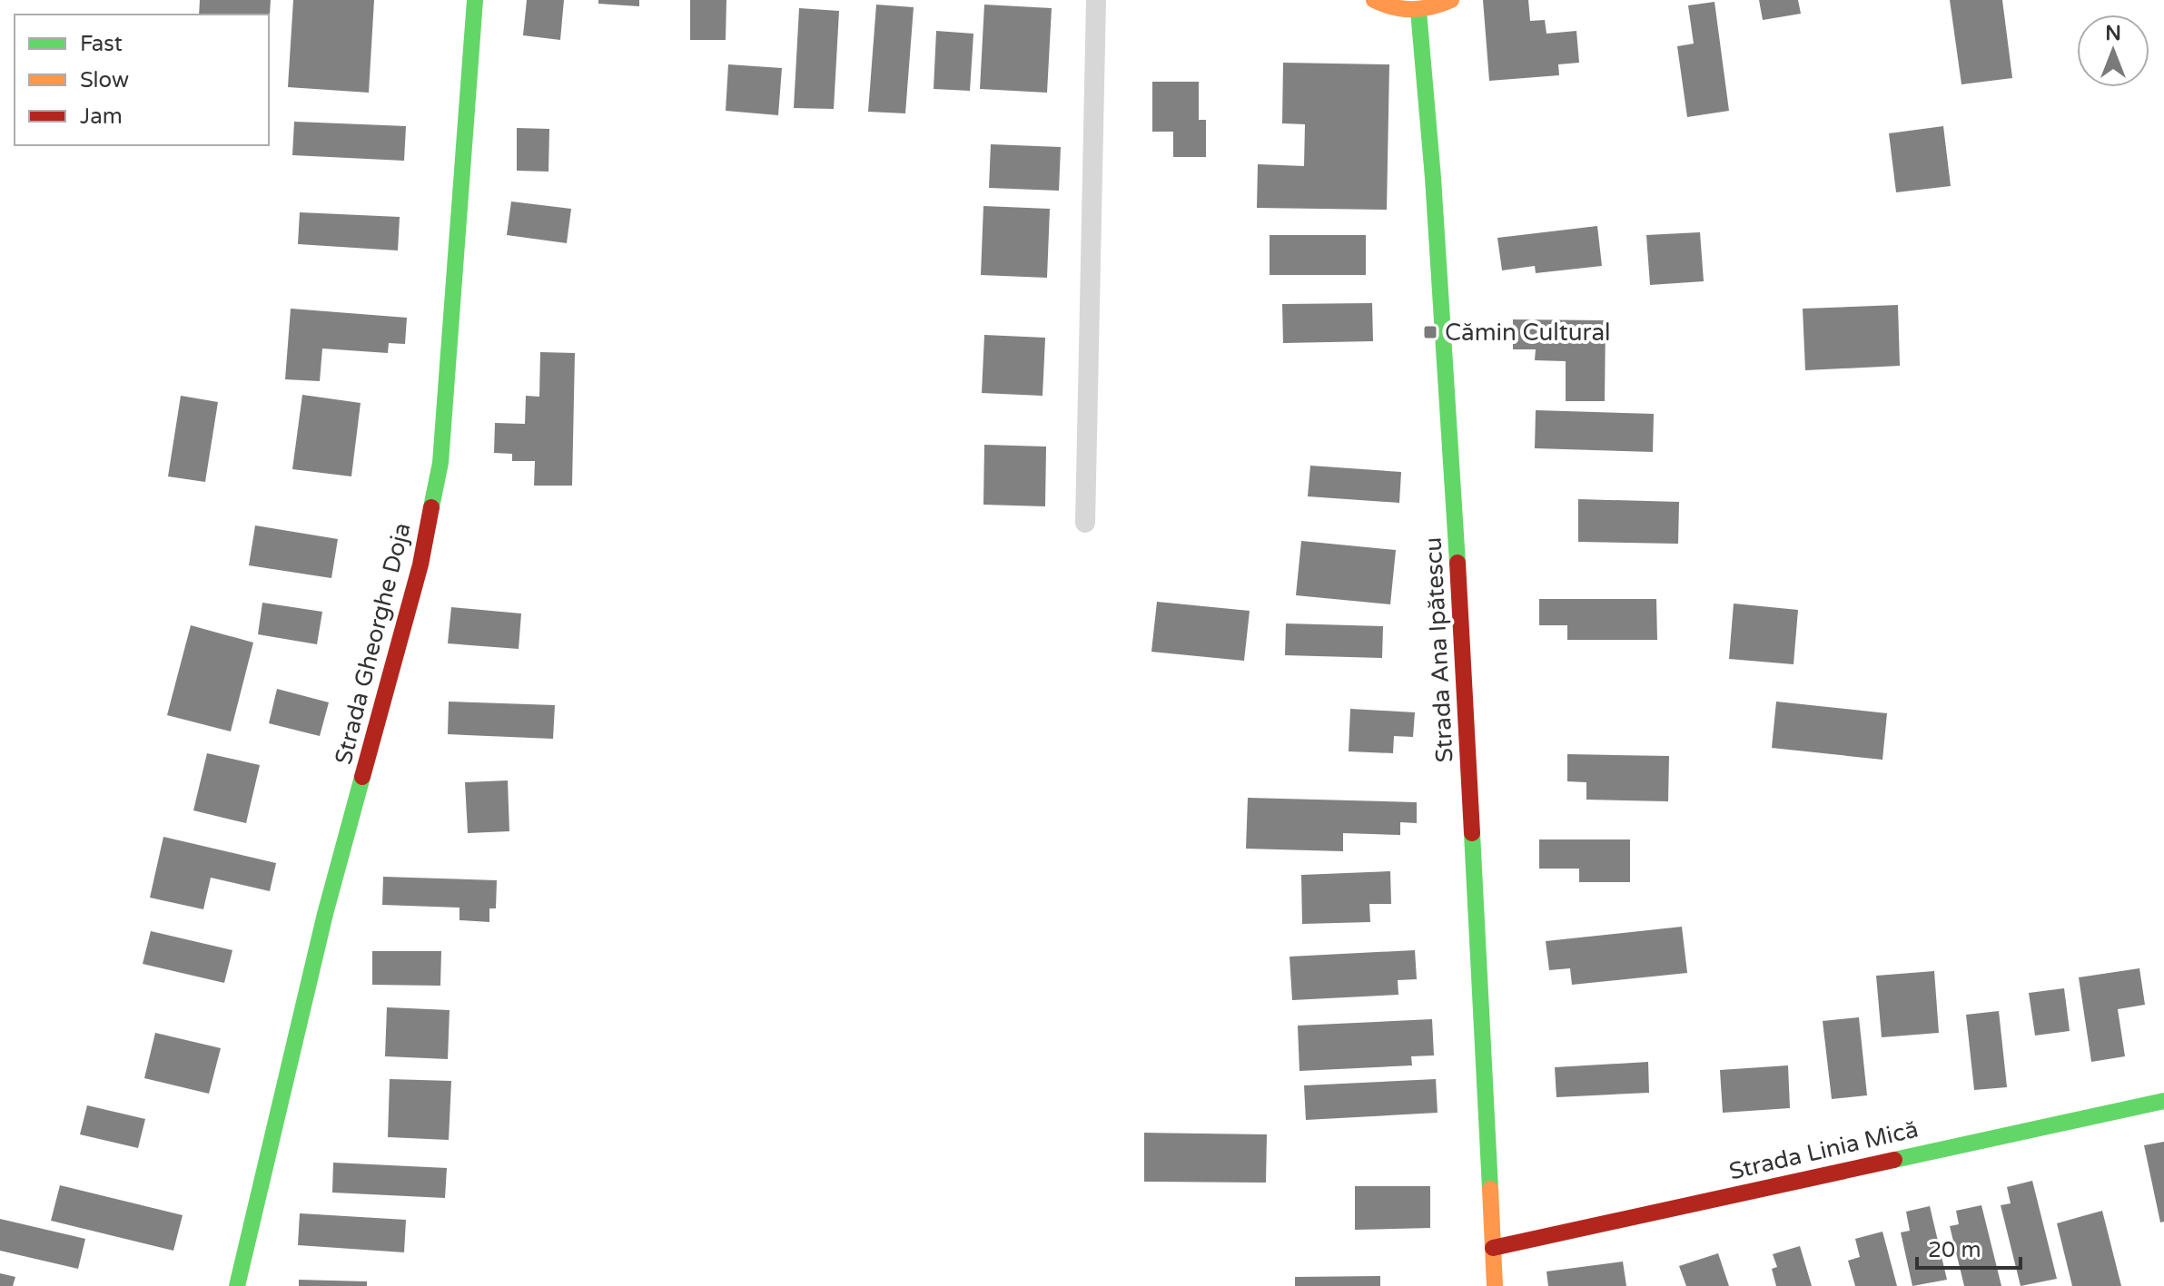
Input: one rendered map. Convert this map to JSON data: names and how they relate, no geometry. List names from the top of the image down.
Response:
{
  "streets": {
    "street": ["Strada Gheorghe Doja", "Strada Ana Ipătescu", "Strada Linia Mică"]
  },
  "crossings": [
    ["Strada Ana Ipătescu", "Strada Linia Mică"]
  ],
  "places": {
    "transit": ["Cămin Cultural"]
  },
  "legend": ["Fast", "Slow", "Jam"],
  "scale_bar": "20 m",
  "north": "top"
}
